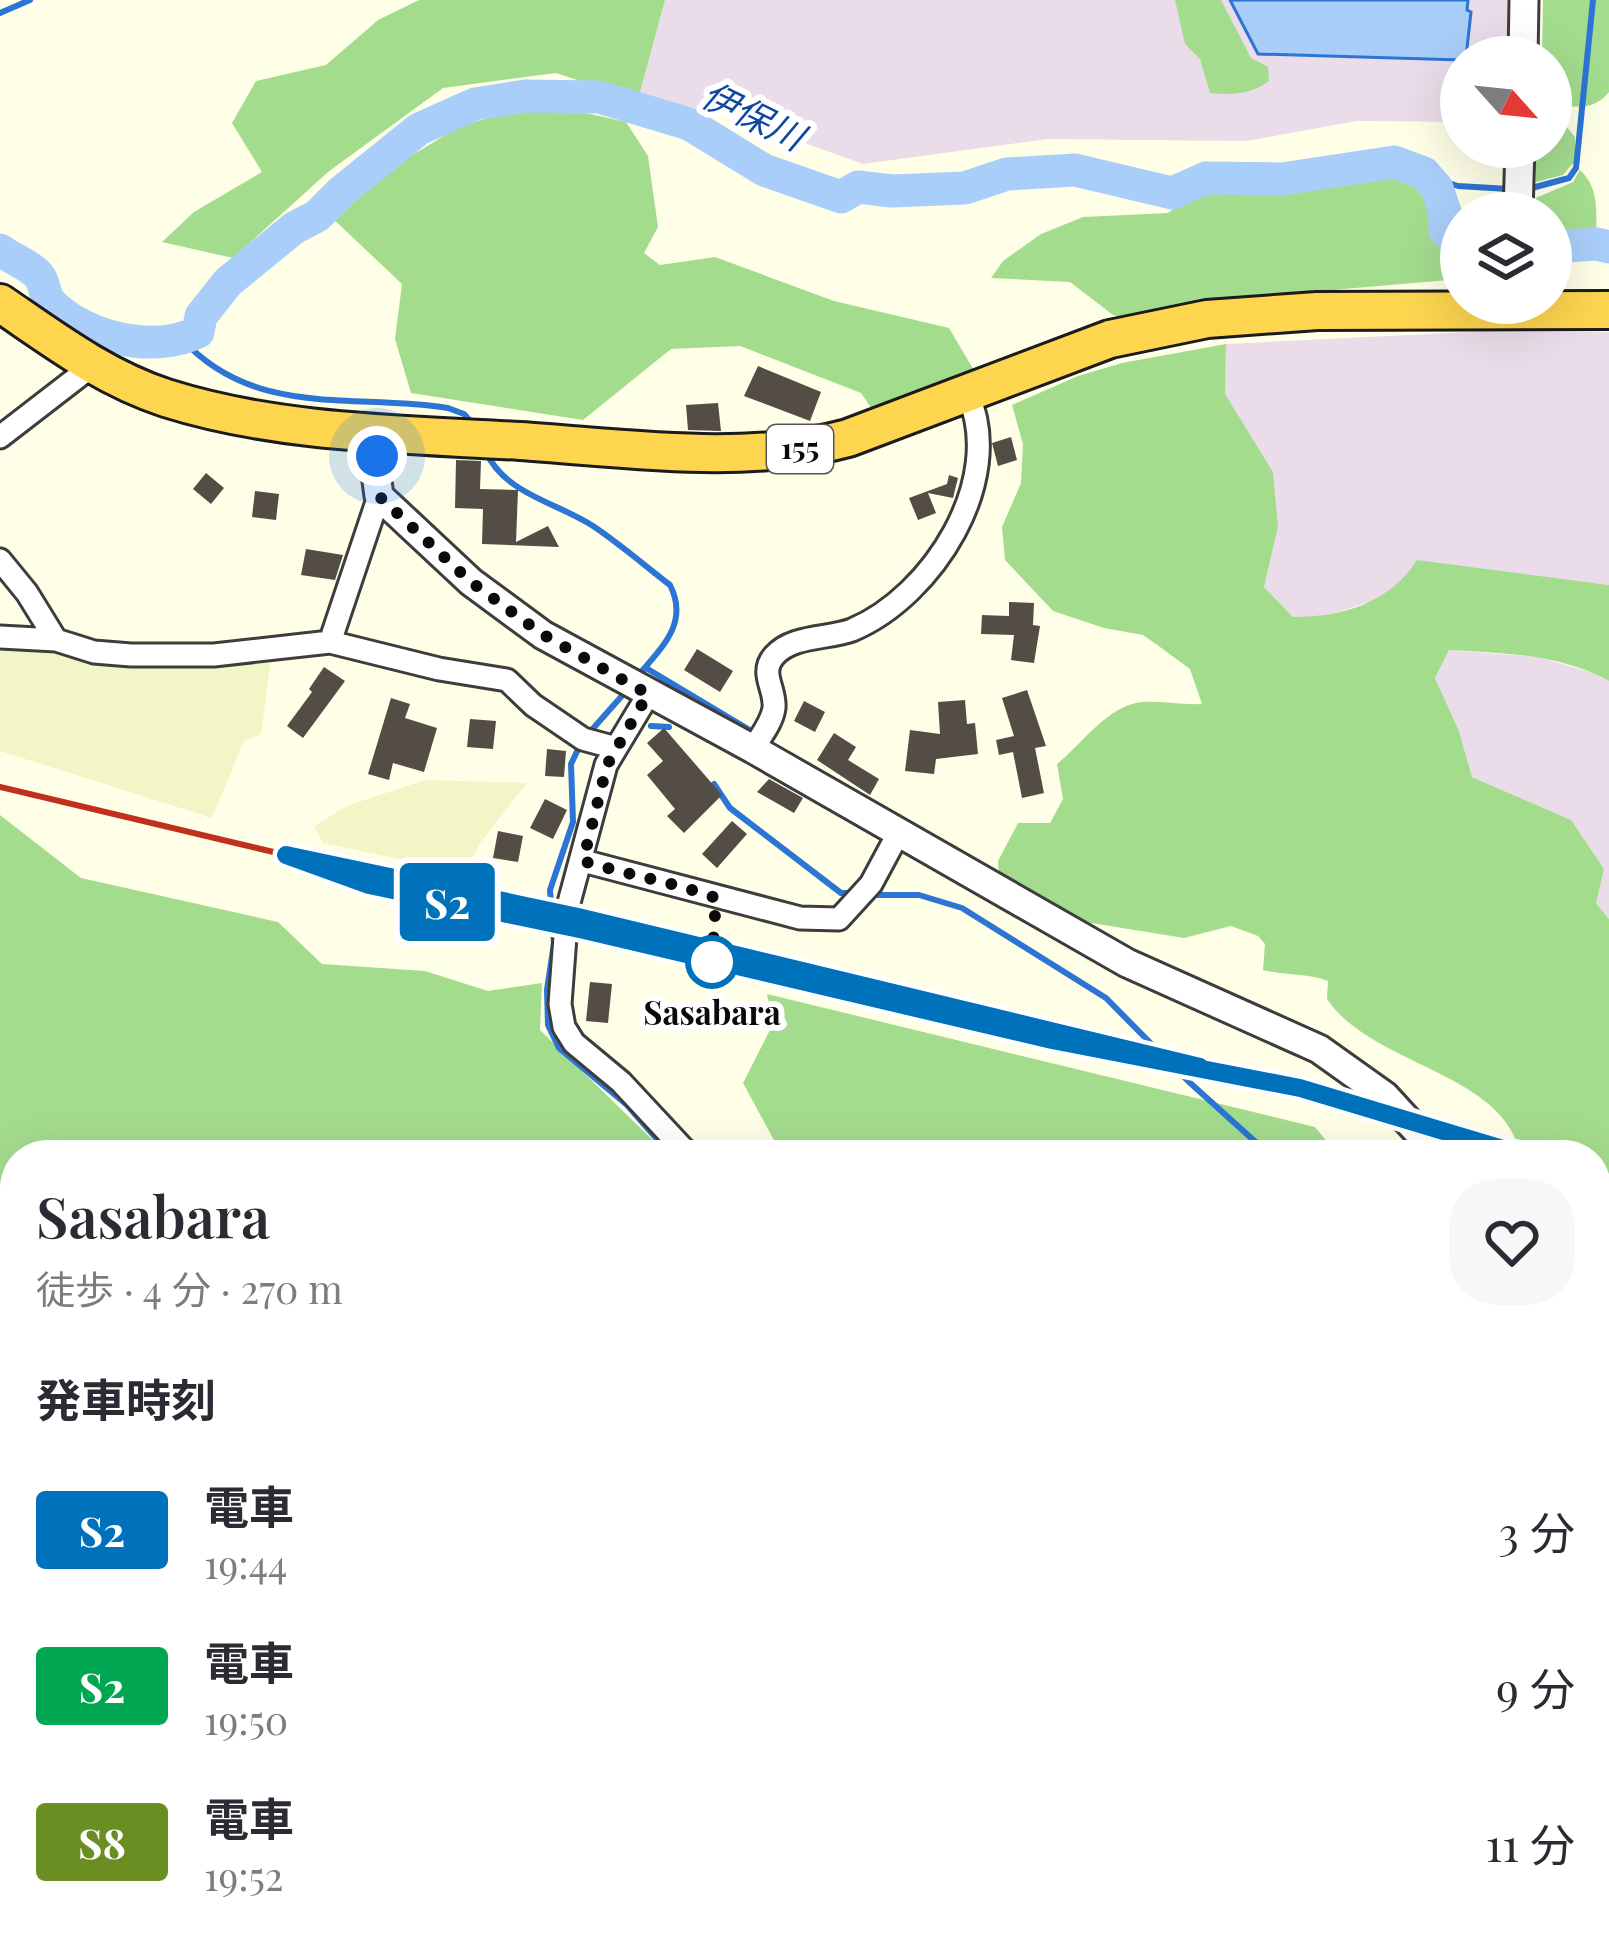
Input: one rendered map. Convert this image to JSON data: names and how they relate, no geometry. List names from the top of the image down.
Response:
{
  "streets": {
    "highway": ["155"]
  },
  "water": ["伊保川"],
  "places": ["Sasabara"],
  "north": "bottom right",
  "page": {
    "on_map": "S2",
    "heading": [
      ["Sasabara", "徒歩 · 4 分 · 270 m"],
      "発車時刻"
    ],
    "list": [
      {
        "mark": "S2",
        "name": "電車",
        "note": "19:44",
        "value": "3 分"
      },
      {
        "mark": "S2",
        "name": "電車",
        "note": "19:50",
        "value": "9 分"
      },
      {
        "mark": "S8",
        "name": "電車",
        "note": "19:52",
        "value": "11 分"
      }
    ]
  }
}
